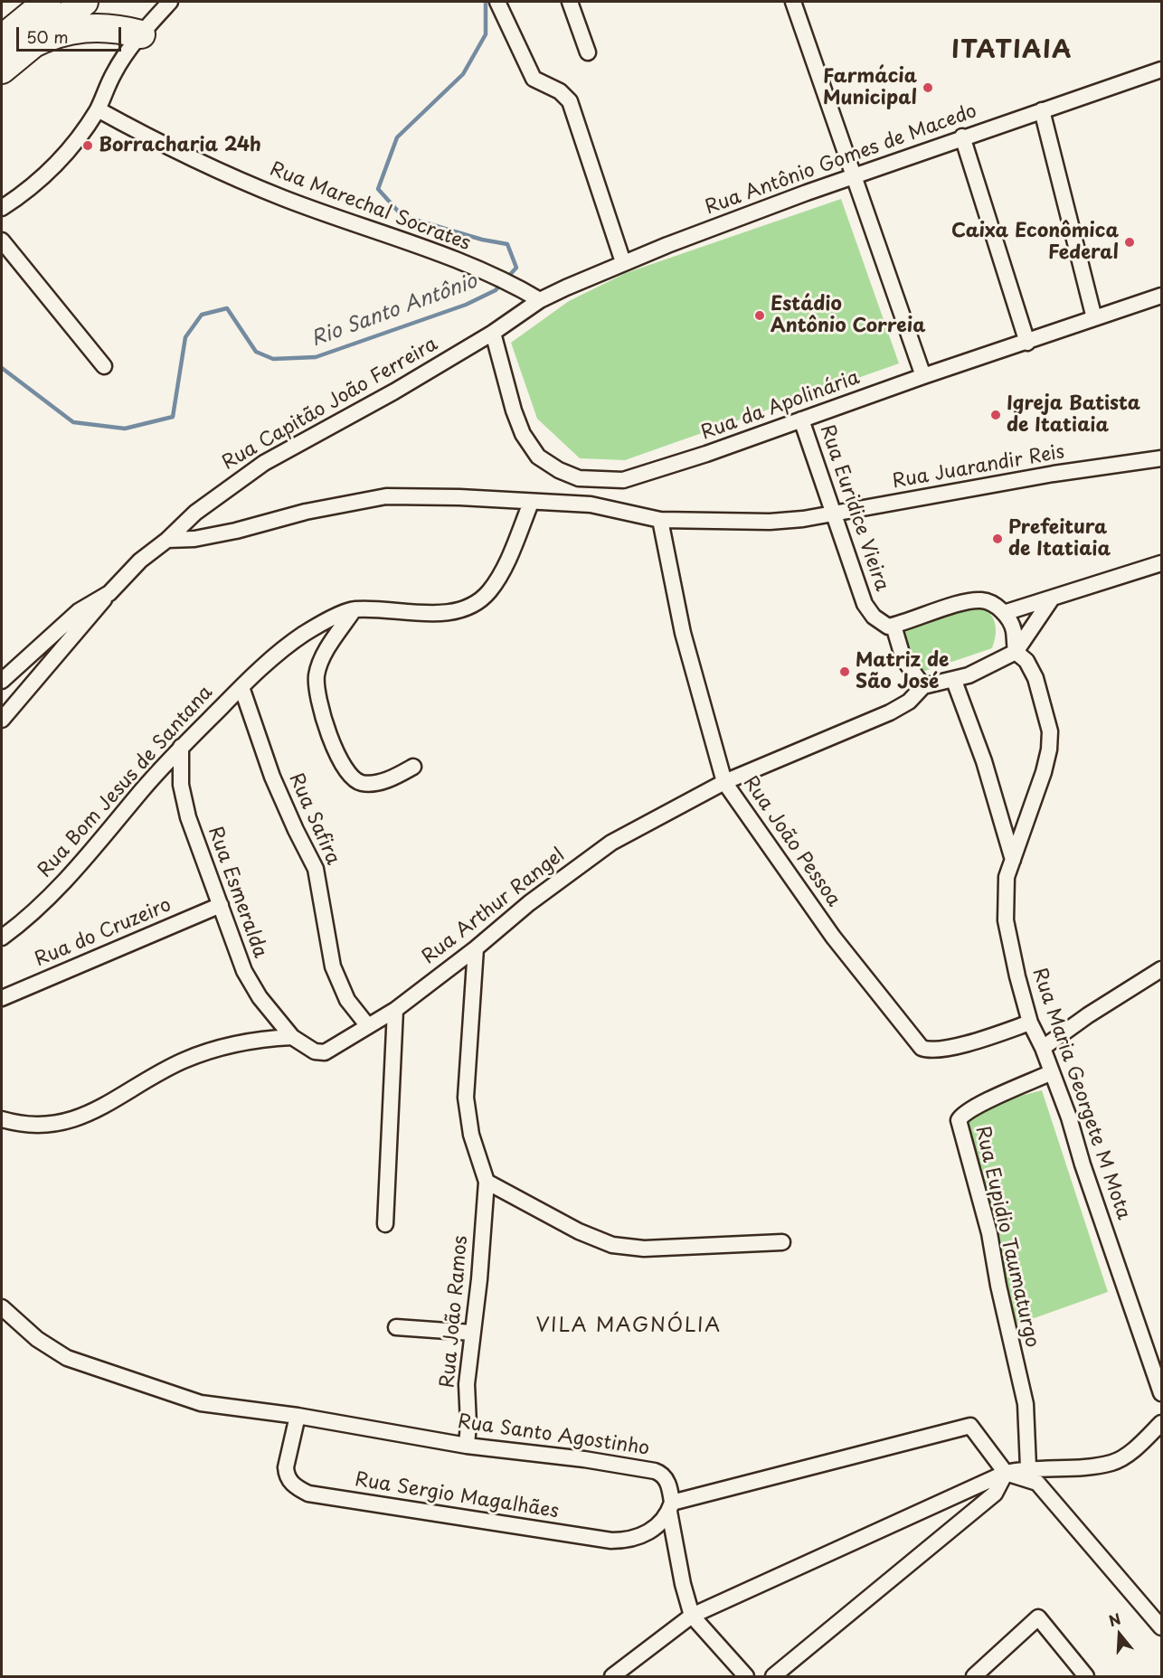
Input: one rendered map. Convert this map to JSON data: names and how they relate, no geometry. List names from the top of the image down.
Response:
{
  "streets": {
    "street": [
      "Rua Antônio Gomes de Macedo",
      "Rua Marechal Socrates",
      "Rua Capitão João Ferreira",
      "Rua da Apolinária",
      "Rua Juarandir Reis",
      "Rua Euridice Vieira",
      "Rua Bom Jesus de Santana",
      "Rua Safira",
      "Rua João Pessoa",
      "Rua Esmeralda",
      "Rua Arthur Rangel",
      "Rua do Cruzeiro",
      "Rua Maria Georgete M Mota",
      "Rua Eupidio Taumaturgo",
      "Rua João Ramos",
      "Rua Santo Agostinho",
      "Rua Sergio Magalhães"
    ]
  },
  "crossings": [
    ["Rua Antônio Gomes de Macedo", "Rua Marechal Socrates"],
    ["Rua Antônio Gomes de Macedo", "Rua Capitão João Ferreira"],
    ["Rua Marechal Socrates", "Rua Capitão João Ferreira"],
    ["Rua Capitão João Ferreira", "Rua da Apolinária"],
    ["Rua Capitão João Ferreira", "Rua Juarandir Reis"],
    ["Rua da Apolinária", "Rua Euridice Vieira"],
    ["Rua Juarandir Reis", "Rua Euridice Vieira"],
    ["Rua Juarandir Reis", "Rua Bom Jesus de Santana"],
    ["Rua Juarandir Reis", "Rua João Pessoa"],
    ["Rua Bom Jesus de Santana", "Rua Safira"],
    ["Rua Bom Jesus de Santana", "Rua Esmeralda"],
    ["Rua Safira", "Rua Arthur Rangel"],
    ["Rua João Pessoa", "Rua Arthur Rangel"],
    ["Rua João Pessoa", "Rua Maria Georgete M Mota"],
    ["Rua Esmeralda", "Rua Arthur Rangel"],
    ["Rua Esmeralda", "Rua do Cruzeiro"],
    ["Rua Arthur Rangel", "Rua João Ramos"],
    ["Rua Maria Georgete M Mota", "Rua Eupidio Taumaturgo"],
    ["Rua João Ramos", "Rua Santo Agostinho"],
    ["Rua Santo Agostinho", "Rua Sergio Magalhães"]
  ],
  "districts": ["ITATIAIA", "VILA MAGNÓLIA"],
  "water": ["Rio Santo Antônio"],
  "places": [
    "Farmácia Municipal",
    "Borracharia 24h",
    "Caixa Econômica Federal",
    "Estádio Antônio Correia",
    "Igreja Batista de Itatiaia",
    "Prefeitura de Itatiaia",
    "Matriz de São José"
  ],
  "scale_bar": "50 m",
  "north": "top"
}
